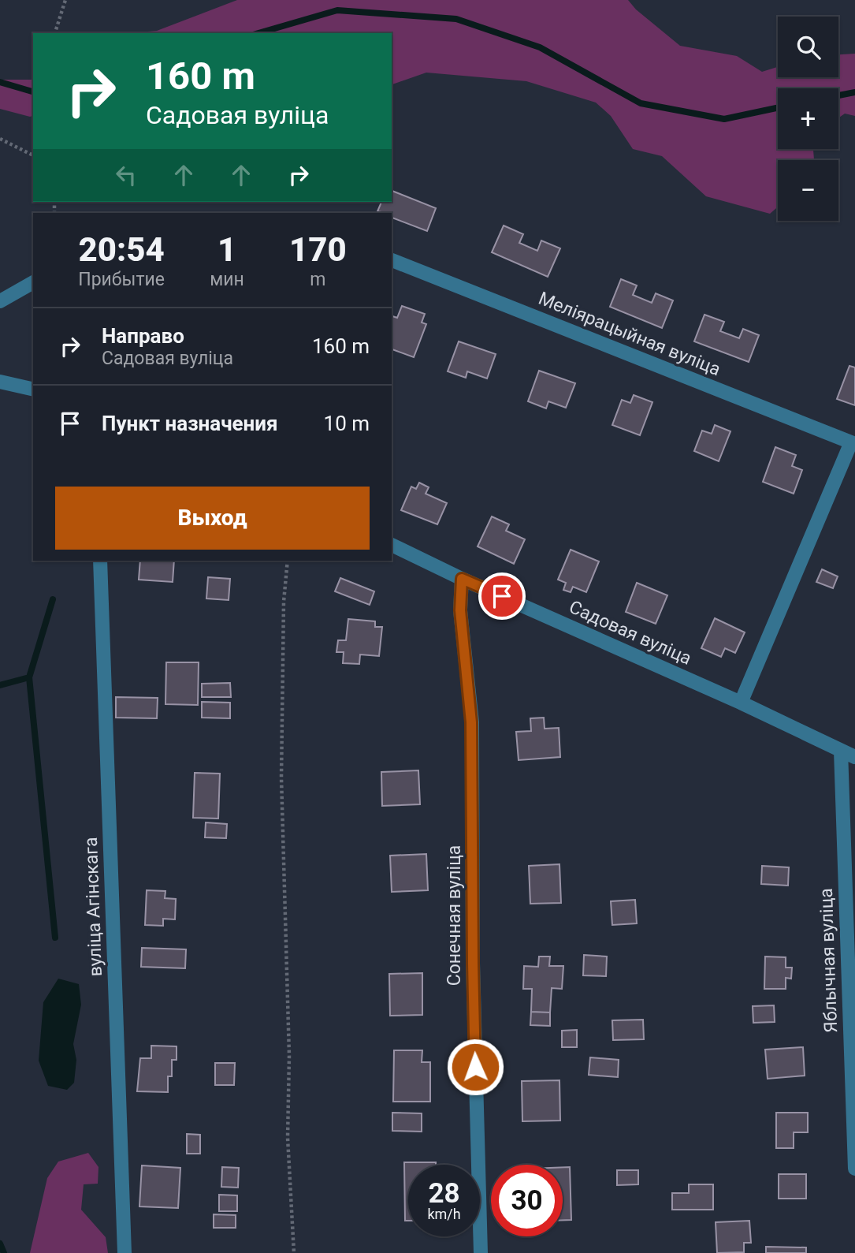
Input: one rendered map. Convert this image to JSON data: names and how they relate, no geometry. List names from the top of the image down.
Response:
{
  "streets": {
    "street": [
      "Меліярацыйная вуліца",
      "Садовая вуліца",
      "вуліца Агінскага",
      "Сонечная вуліца",
      "Яблычная вуліца"
    ]
  },
  "crossings": [
    ["Садовая вуліца", "Сонечная вуліца"],
    ["Садовая вуліца", "Яблычная вуліца"]
  ],
  "page": {
    "map_buttons": ["+", "−"],
    "turn": ["160 m", "Садовая вуліца"],
    "eta": [
      "20:54",
      "Прибытие",
      "1",
      "мин",
      "170",
      "m"
    ],
    "list": [
      {
        "name": "Направо",
        "note": "Садовая вуліца",
        "value": "160 m"
      },
      {
        "name": "Пункт назначения",
        "value": "10 m"
      }
    ],
    "buttons": "Выход",
    "speed": "28 km/h",
    "limit": "30"
  }
}
